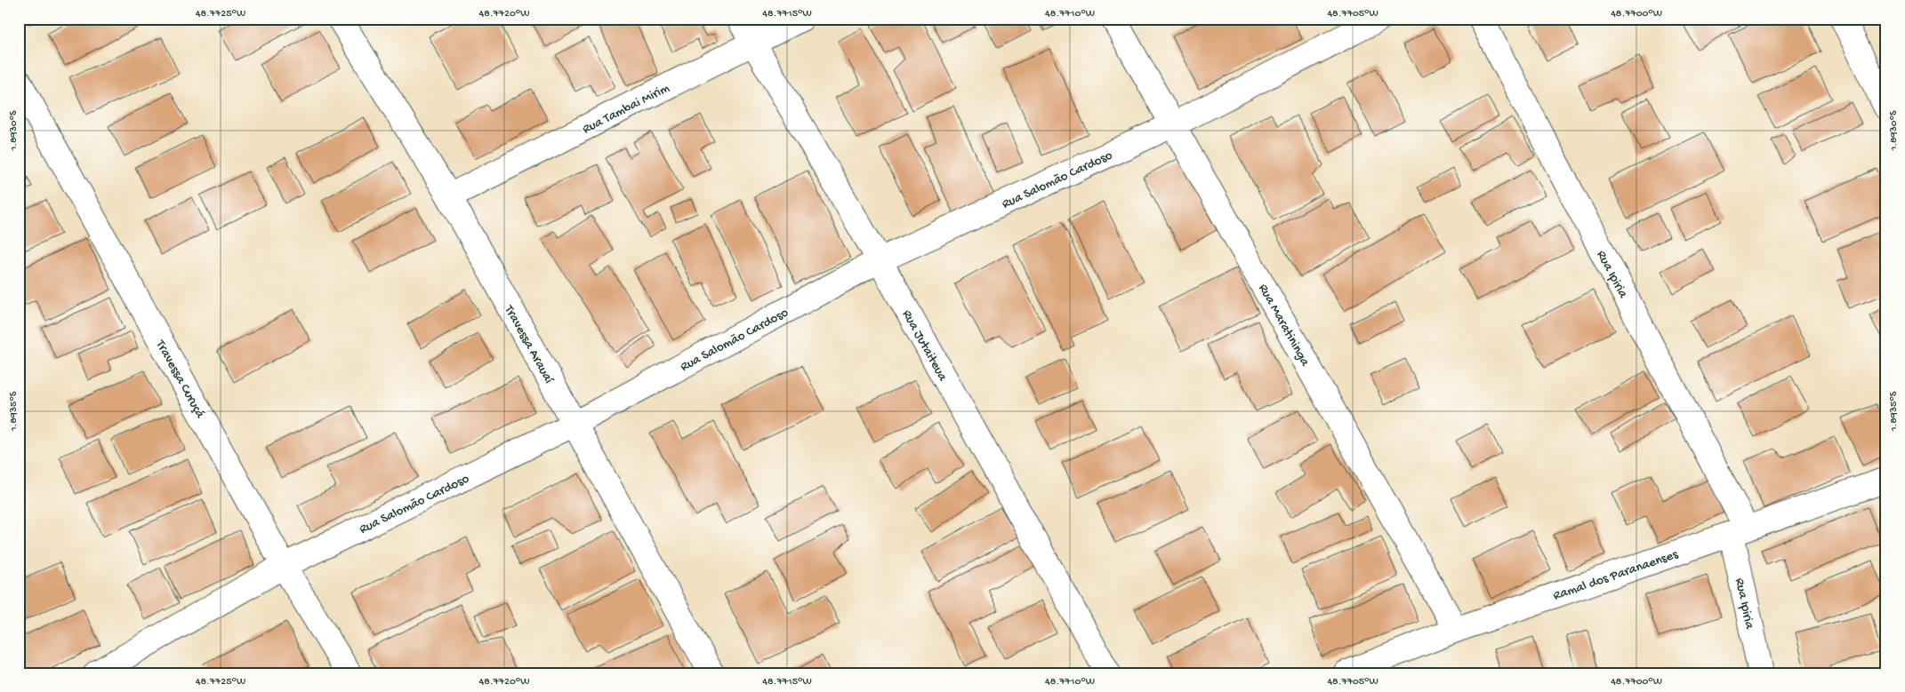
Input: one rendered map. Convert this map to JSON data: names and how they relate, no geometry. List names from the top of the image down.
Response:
{
  "streets": {
    "street": [
      "Rua Tambai Mirim",
      "Rua Salomão Cardoso",
      "Rua Ipiria",
      "Rua Maratininga",
      "Travessa Arauaí",
      "Rua Jutaiteua",
      "Travessa Curuçá",
      "Ramal dos Paranaenses"
    ]
  },
  "crossings": [
    ["Rua Tambai Mirim", "Travessa Arauaí"],
    ["Rua Tambai Mirim", "Rua Jutaiteua"],
    ["Rua Salomão Cardoso", "Rua Maratininga"],
    ["Rua Salomão Cardoso", "Travessa Arauaí"],
    ["Rua Salomão Cardoso", "Rua Jutaiteua"],
    ["Rua Salomão Cardoso", "Travessa Curuçá"],
    ["Rua Ipiria", "Ramal dos Paranaenses"],
    ["Rua Maratininga", "Ramal dos Paranaenses"]
  ],
  "coordinates": [
    "48.7725°W",
    "48.7720°W",
    "48.7715°W",
    "48.7710°W",
    "48.7705°W",
    "48.7700°W",
    "1.8930°S",
    "1.8935°S"
  ]
}
